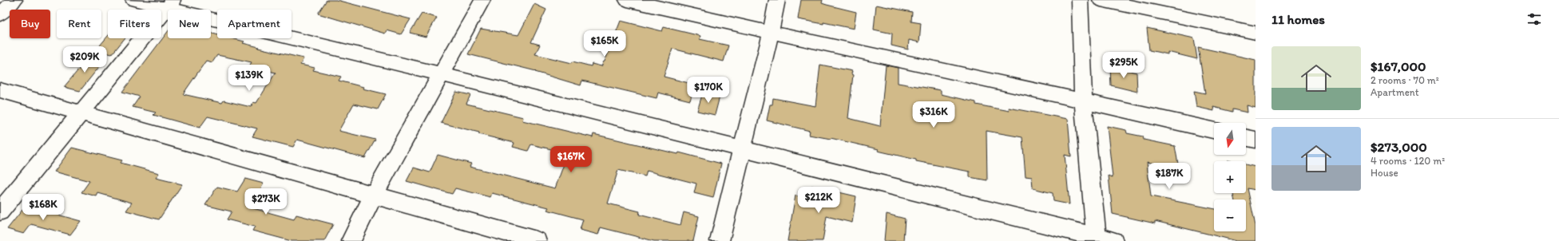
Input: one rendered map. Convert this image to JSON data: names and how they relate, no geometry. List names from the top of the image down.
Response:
{
  "north": "bottom",
  "page": {
    "heading": "11 homes",
    "chip": [
      "Buy",
      "Rent",
      "Filters",
      "New",
      "Apartment"
    ],
    "price": [
      "$165K",
      "$209K",
      "$295K",
      "$139K",
      "$170K",
      "$316K",
      "$167K",
      "$187K",
      "$212K",
      "$273K",
      "$168K"
    ],
    "list": [
      {
        "name": "$167,000",
        "note": "2 rooms · 70 m² · Apartment"
      },
      {
        "name": "$273,000",
        "note": "4 rooms · 120 m² · House"
      }
    ],
    "map_buttons": ["+", "−"]
  }
}
